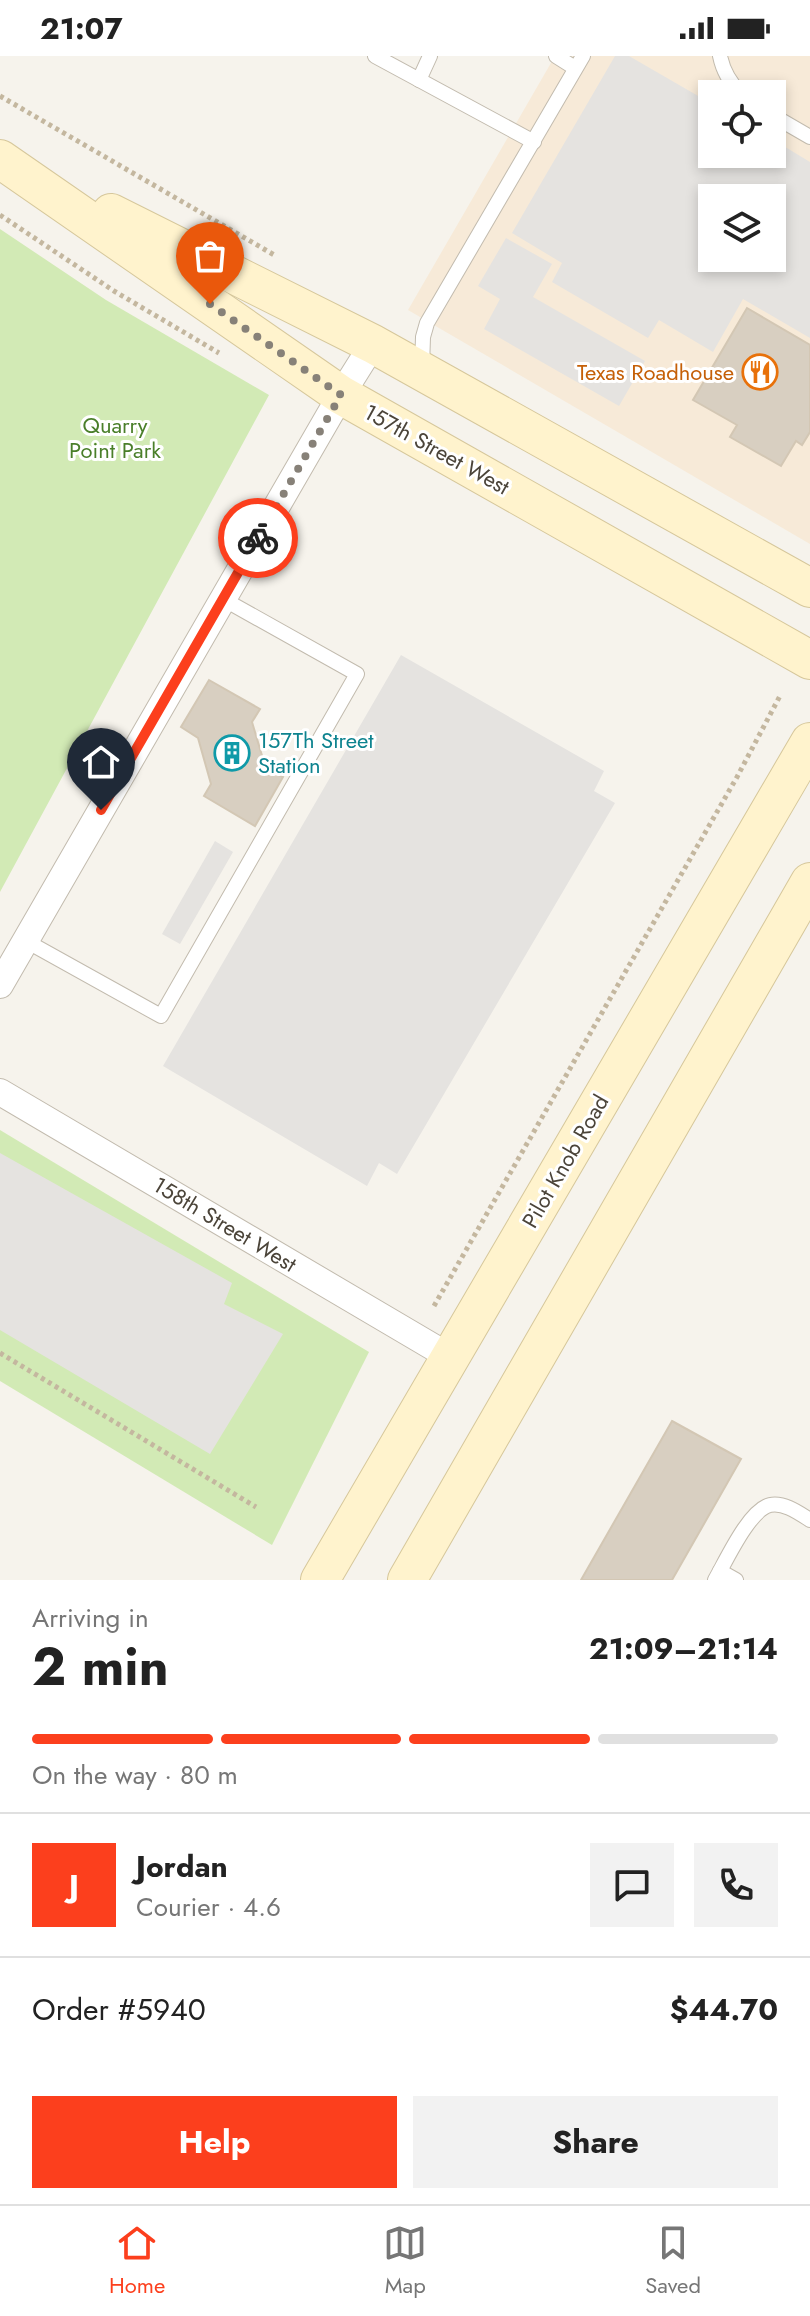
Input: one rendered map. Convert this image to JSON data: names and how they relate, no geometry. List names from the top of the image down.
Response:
{
  "streets": {
    "street": ["157th Street West", "Pilot Knob Road", "158th Street West"]
  },
  "crossings": [
    ["Pilot Knob Road", "158th Street West"]
  ],
  "parks": ["Quarry Point Park"],
  "places": {
    "restaurant": ["Texas Roadhouse"],
    "building": ["157Th Street Station"]
  },
  "page": {
    "status": "21:07",
    "heading": ["2 min", "Arriving in", "21:09–21:14"],
    "panel": [
      "Jordan",
      "Courier · 4.6",
      "Order #5940",
      "$44.70"
    ],
    "bar": "On the way · 80 m",
    "round": "J",
    "buttons": ["Help", "Share"],
    "tabs": ["Home", "Map", "Saved"]
  }
}
